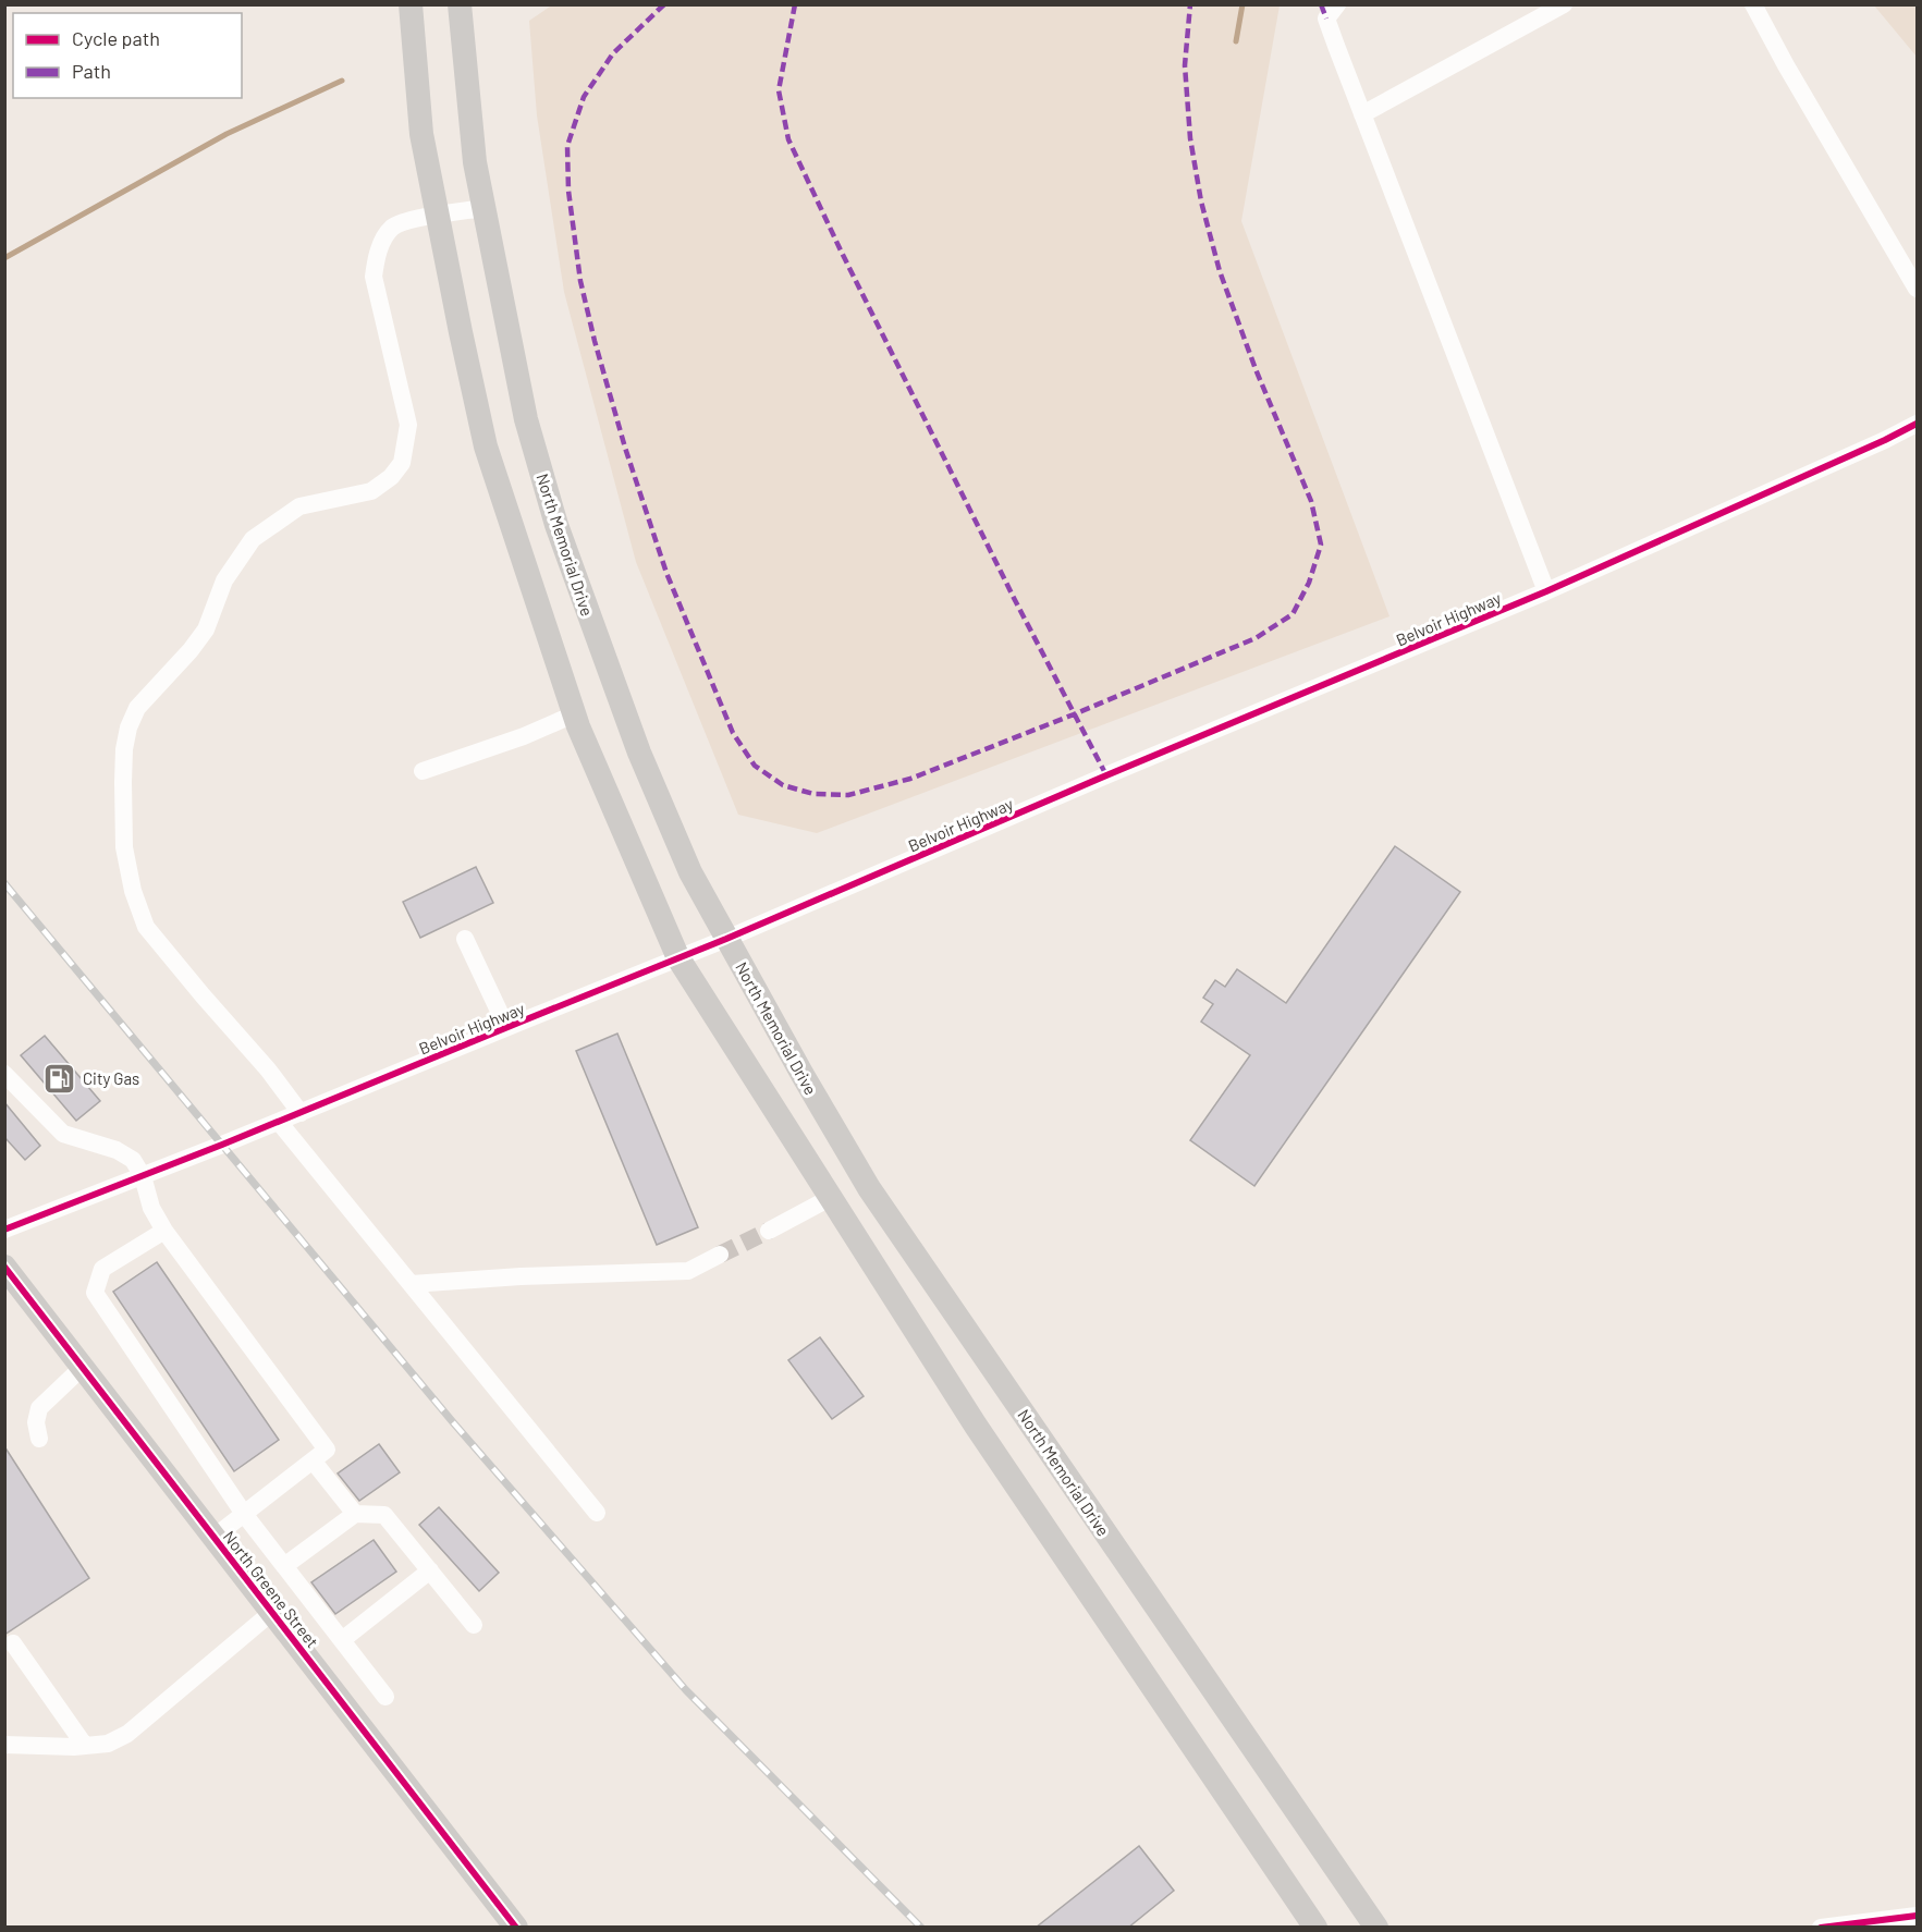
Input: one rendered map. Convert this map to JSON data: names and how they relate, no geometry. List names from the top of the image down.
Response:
{
  "streets": {
    "main road": ["North Memorial Drive", "North Greene Street"],
    "street": ["Belvoir Highway"]
  },
  "crossings": [
    ["North Memorial Drive", "Belvoir Highway"]
  ],
  "places": {
    "fuel station": ["City Gas"]
  },
  "legend": ["Cycle path", "Path"]
}
